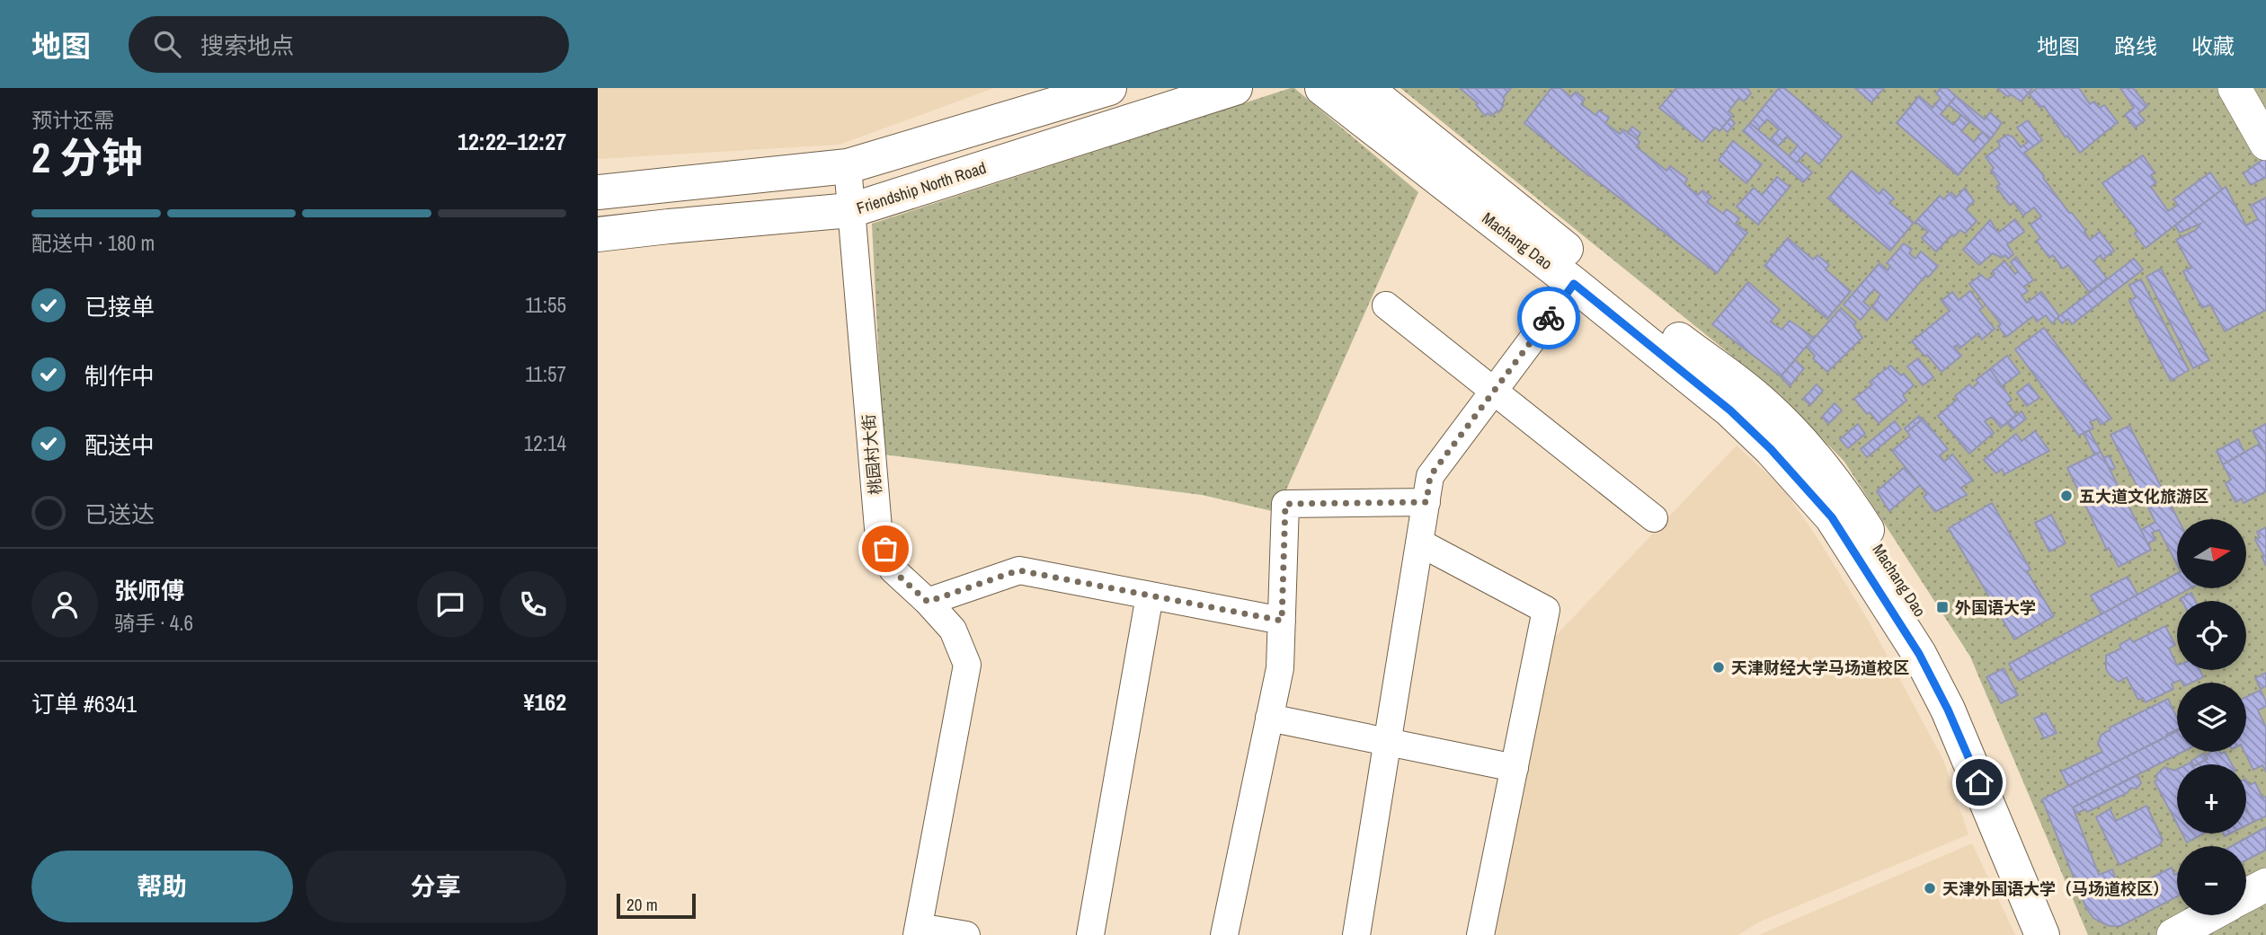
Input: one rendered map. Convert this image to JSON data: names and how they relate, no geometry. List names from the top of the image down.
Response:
{
  "streets": {
    "main road": ["Friendship North Road", "Machang Dao"],
    "street": ["桃园村大街"]
  },
  "crossings": [
    ["Friendship North Road", "桃园村大街"]
  ],
  "places": {
    "other": ["五大道文化旅游区", "天津财经大学马场道校区", "天津外国语大学（马场道校区）"],
    "transit": ["外国语大学"]
  },
  "scale_bar": "20 m",
  "north": "right",
  "page": {
    "header": "地图",
    "search": "搜索地点",
    "nav": ["地图", "路线", "收藏"],
    "heading": ["2 分钟", "预计还需", "12:22–12:27"],
    "panel": [
      "张师傅",
      "骑手 · 4.6",
      "订单 #6341",
      "¥162"
    ],
    "bar": "配送中 · 180 m",
    "list": [
      ["已接单", "11:55"],
      ["制作中", "11:57"],
      ["配送中", "12:14"],
      "已送达"
    ],
    "map_buttons": ["+", "−"],
    "buttons": ["帮助", "分享"],
    "scale": "20 m"
  }
}
